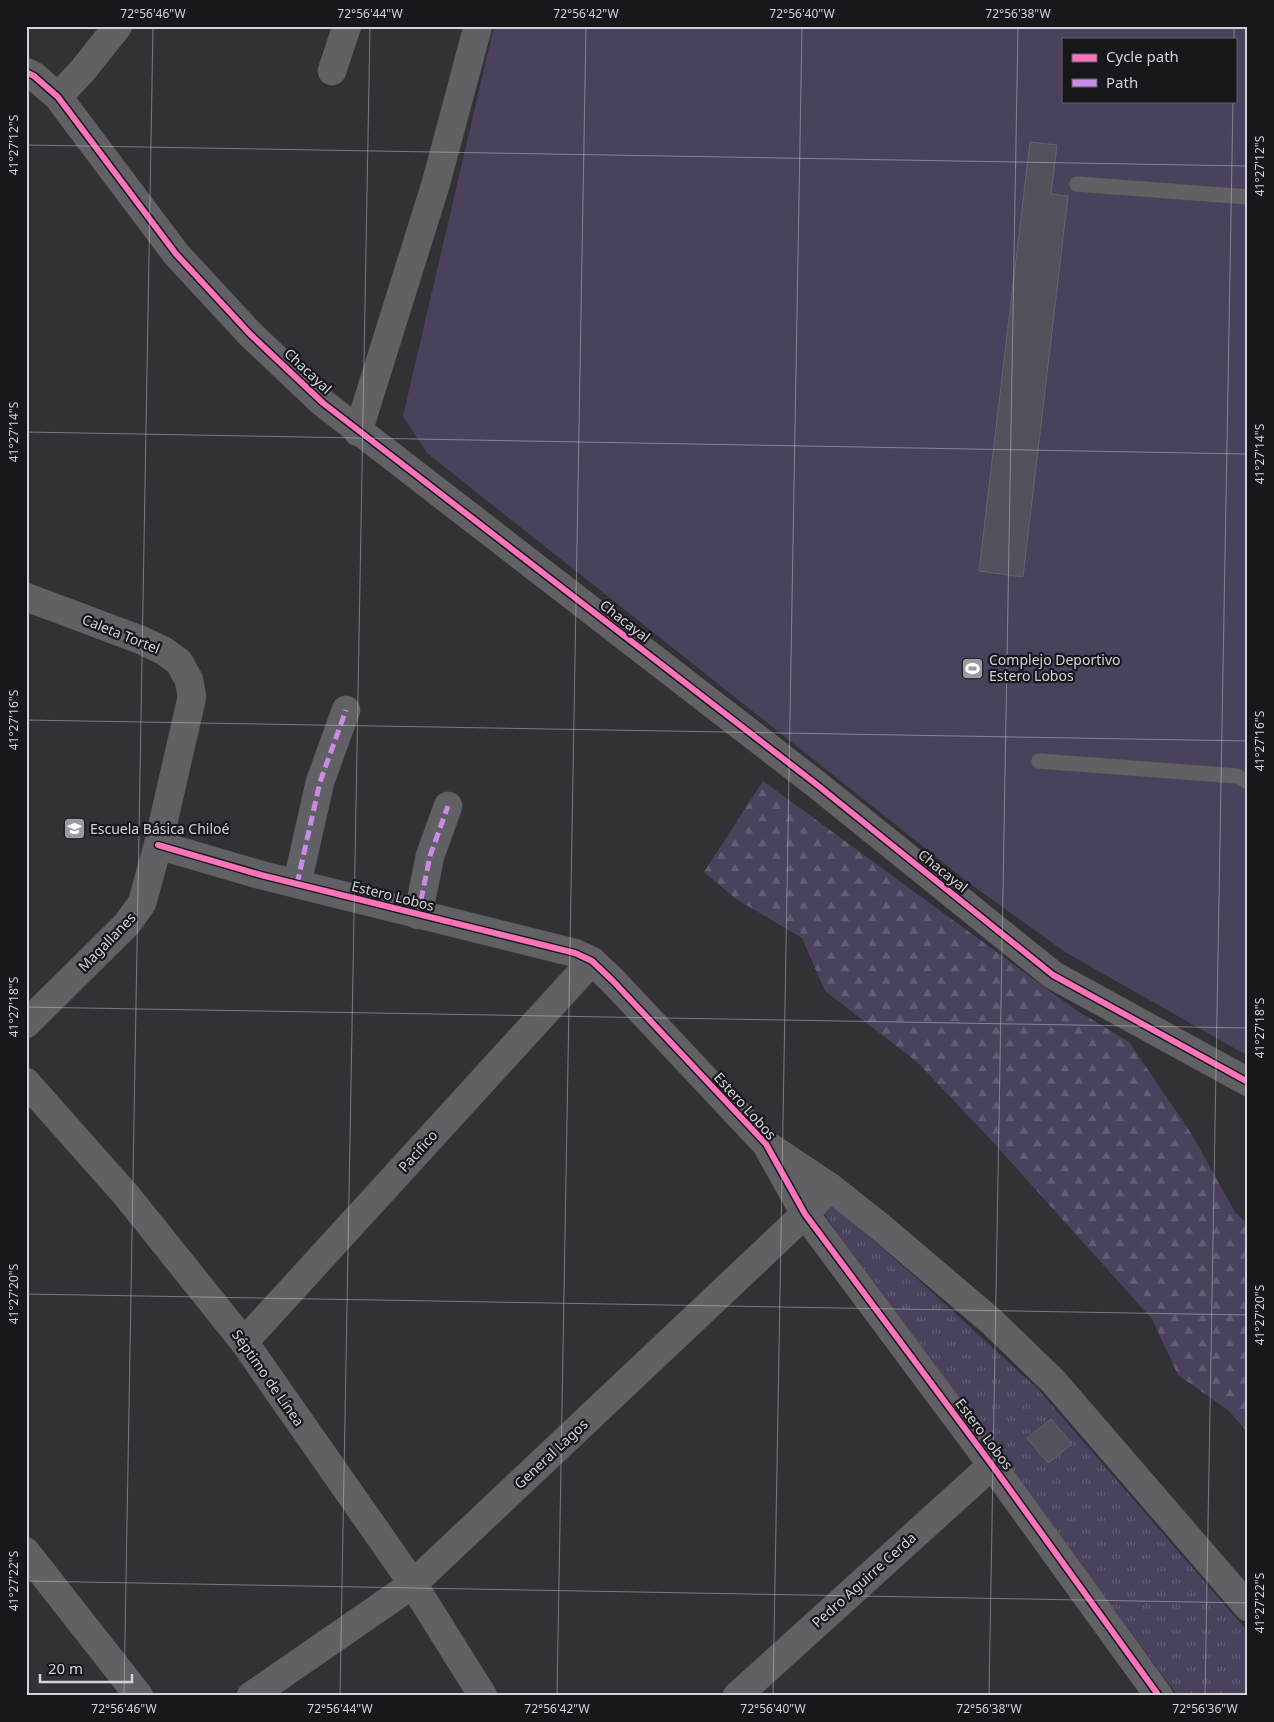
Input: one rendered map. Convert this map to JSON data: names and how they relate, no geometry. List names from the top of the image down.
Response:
{
  "streets": {
    "street": [
      "Chacayal",
      "Caleta Tortel",
      "Estero Lobos",
      "Magallanes",
      "Pacifico",
      "Séptimo de Línea",
      "General Lagos",
      "Pedro Aguirre Cerda"
    ]
  },
  "crossings": [
    ["Caleta Tortel", "Magallanes"],
    ["Estero Lobos", "Magallanes"],
    ["Estero Lobos", "Pacifico"],
    ["Estero Lobos", "General Lagos"],
    ["Estero Lobos", "Pedro Aguirre Cerda"],
    ["Pacifico", "Séptimo de Línea"],
    ["Séptimo de Línea", "General Lagos"]
  ],
  "places": {
    "sports": ["Complejo Deportivo Estero Lobos"],
    "school or university": ["Escuela Básica Chiloé"]
  },
  "legend": ["Cycle path", "Path"],
  "scale_bar": "20 m",
  "coordinates": [
    "72°56'46\"W",
    "72°56'44\"W",
    "72°56'42\"W",
    "72°56'40\"W",
    "72°56'38\"W",
    "41°27'12\"S",
    "41°27'14\"S",
    "41°27'16\"S",
    "41°27'18\"S",
    "41°27'20\"S",
    "41°27'22\"S",
    "72°56'36\"W"
  ]
}
